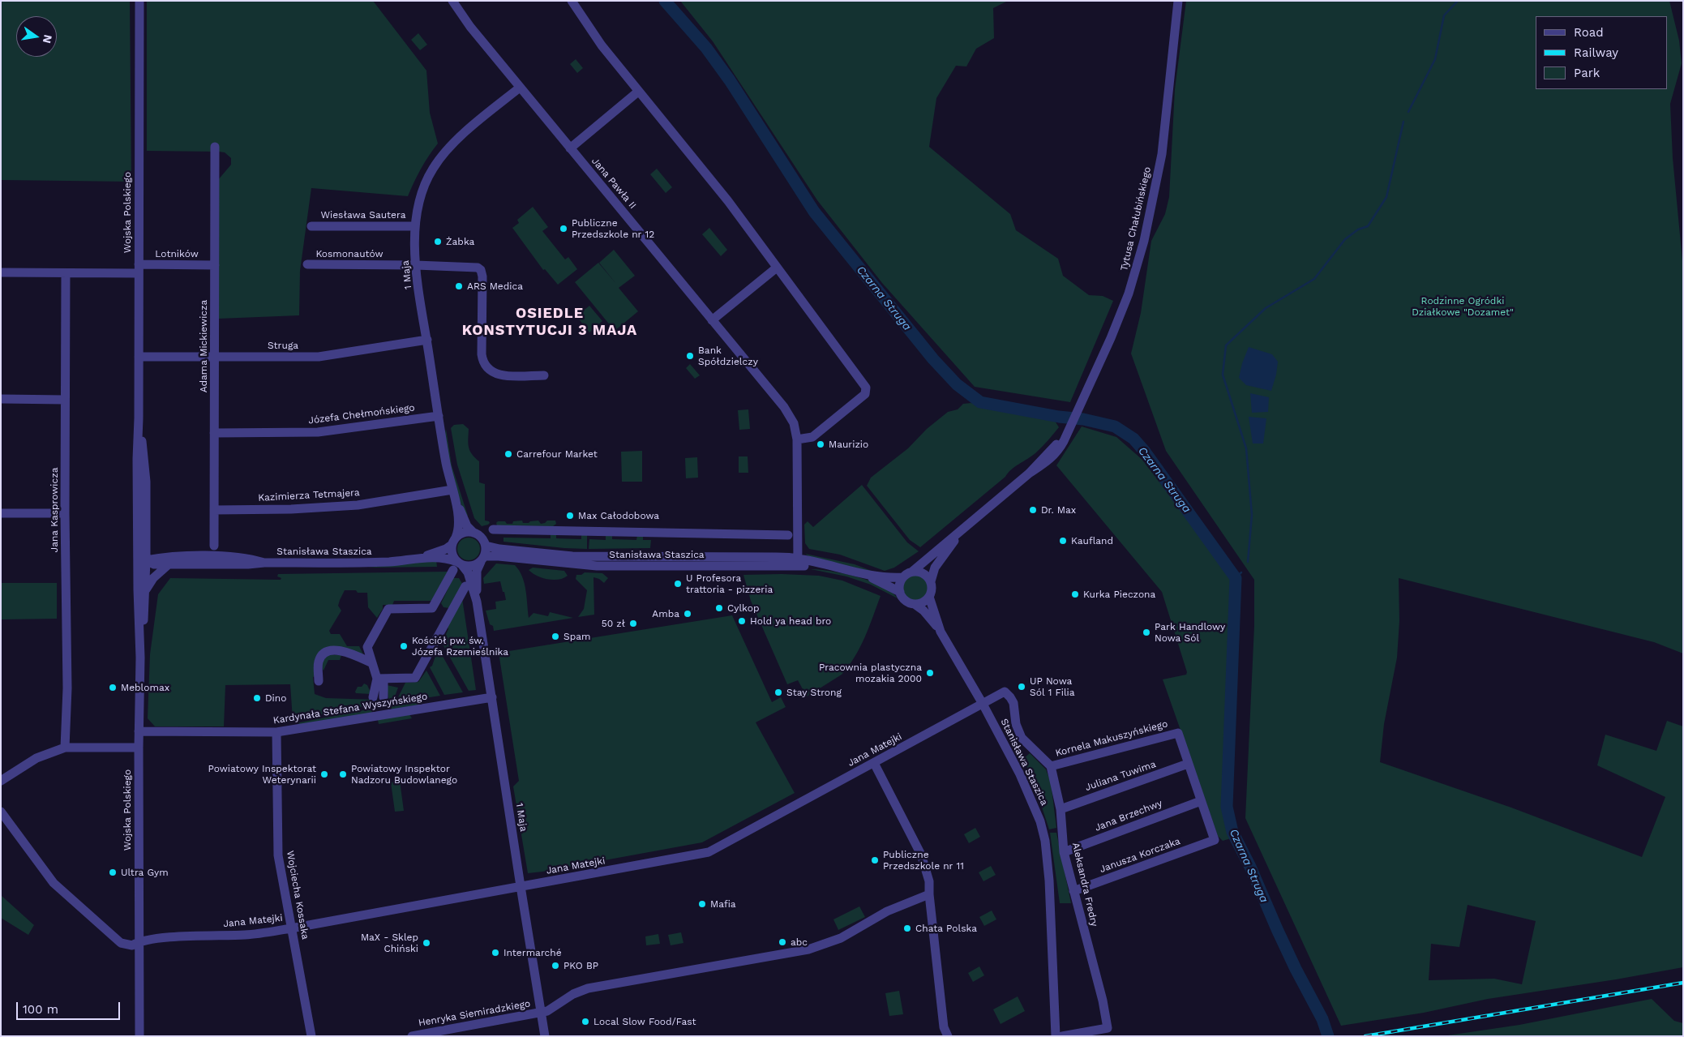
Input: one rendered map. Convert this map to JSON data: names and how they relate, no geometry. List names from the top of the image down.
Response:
{
  "streets": {
    "street": [
      "Jana Pawła II",
      "Wojska Polskiego",
      "Wiesława Sautera",
      "Tytusa Chałubińskiego",
      "Lotników",
      "Kosmonautów",
      "1 Maja",
      "Struga",
      "Adama Mickiewicza",
      "Józefa Chełmońskiego",
      "Kazimierza Tetmajera",
      "Jana Kasprowicza",
      "Stanisława Staszica",
      "Kardynała Stefana Wyszyńskiego",
      "Kornela Makuszyńskiego",
      "Jana Matejki",
      "Juliana Tuwima",
      "Jana Brzechwy",
      "Janusza Korczaka",
      "Aleksandra Fredry",
      "Wojciecha Kossaka",
      "Henryka Siemiradzkiego"
    ]
  },
  "crossings": [
    ["Jana Pawła II", "1 Maja"],
    ["Jana Pawła II", "Stanisława Staszica"],
    ["Wojska Polskiego", "Lotników"],
    ["Wojska Polskiego", "Struga"],
    ["Wojska Polskiego", "Stanisława Staszica"],
    ["Wojska Polskiego", "Kardynała Stefana Wyszyńskiego"],
    ["Wojska Polskiego", "Jana Matejki"],
    ["Wiesława Sautera", "1 Maja"],
    ["Tytusa Chałubińskiego", "Stanisława Staszica"],
    ["Lotników", "Adama Mickiewicza"],
    ["Lotników", "Jana Kasprowicza"],
    ["Kosmonautów", "1 Maja"],
    ["1 Maja", "Struga"],
    ["1 Maja", "Józefa Chełmońskiego"],
    ["1 Maja", "Kazimierza Tetmajera"],
    ["1 Maja", "Stanisława Staszica"],
    ["1 Maja", "Kardynała Stefana Wyszyńskiego"],
    ["1 Maja", "Jana Matejki"],
    ["1 Maja", "Henryka Siemiradzkiego"],
    ["Struga", "Adama Mickiewicza"],
    ["Adama Mickiewicza", "Józefa Chełmońskiego"],
    ["Adama Mickiewicza", "Kazimierza Tetmajera"],
    ["Stanisława Staszica", "Jana Matejki"],
    ["Kardynała Stefana Wyszyńskiego", "Wojciecha Kossaka"],
    ["Kornela Makuszyńskiego", "Juliana Tuwima"],
    ["Kornela Makuszyńskiego", "Aleksandra Fredry"],
    ["Jana Matejki", "Wojciecha Kossaka"],
    ["Juliana Tuwima", "Aleksandra Fredry"],
    ["Jana Brzechwy", "Janusza Korczaka"],
    ["Jana Brzechwy", "Aleksandra Fredry"],
    ["Janusza Korczaka", "Aleksandra Fredry"]
  ],
  "districts": ["OSIEDLE KONSTYTUCJI 3 MAJA"],
  "water": ["Czarna Struga"],
  "parks": ["Rodzinne Ogródki Działkowe \"Dozamet\""],
  "places": [
    "Publiczne Przedszkole nr 12",
    "Żabka",
    "ARS Medica",
    "Bank Spółdzielczy",
    "Maurizio",
    "Carrefour Market",
    "Dr. Max",
    "Max Całodobowa",
    "Kaufland",
    "U Profesora trattoria - pizzeria",
    "Kurka Pieczona",
    "Cylkop",
    "Amba",
    "Hold ya head bro",
    "50 zł",
    "Park Handlowy Nowa Sól",
    "Spam",
    "Kościół pw. św. Józefa Rzemieślnika",
    "Pracownia plastyczna mozakia 2000",
    "UP Nowa Sól 1 Filia",
    "Meblomax",
    "Stay Strong",
    "Dino",
    "Powiatowy Inspektorat Weterynarii",
    "Powiatowy Inspektor Nadzoru Budowlanego",
    "Publiczne Przedszkole nr 11",
    "Ultra Gym",
    "Mafia",
    "Chata Polska",
    "abc",
    "MaX - Sklep Chiński",
    "Intermarché",
    "PKO BP",
    "Local Slow Food/Fast"
  ],
  "legend": ["Road", "Railway", "Park"],
  "scale_bar": "100 m",
  "north": "right"
}
